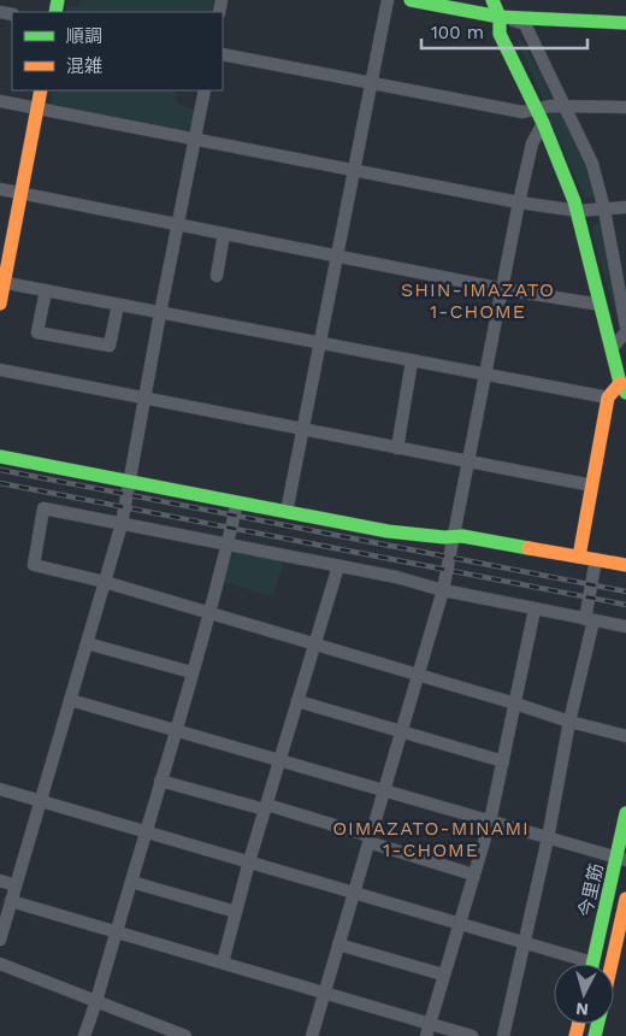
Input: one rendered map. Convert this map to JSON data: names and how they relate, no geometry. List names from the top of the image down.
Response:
{
  "streets": {
    "street": ["今里筋"]
  },
  "districts": ["SHIN-IMAZATO 1-CHOME", "OIMAZATO-MINAMI 1-CHOME"],
  "legend": ["順調", "混雑"],
  "scale_bar": "100 m",
  "north": "bottom"
}
